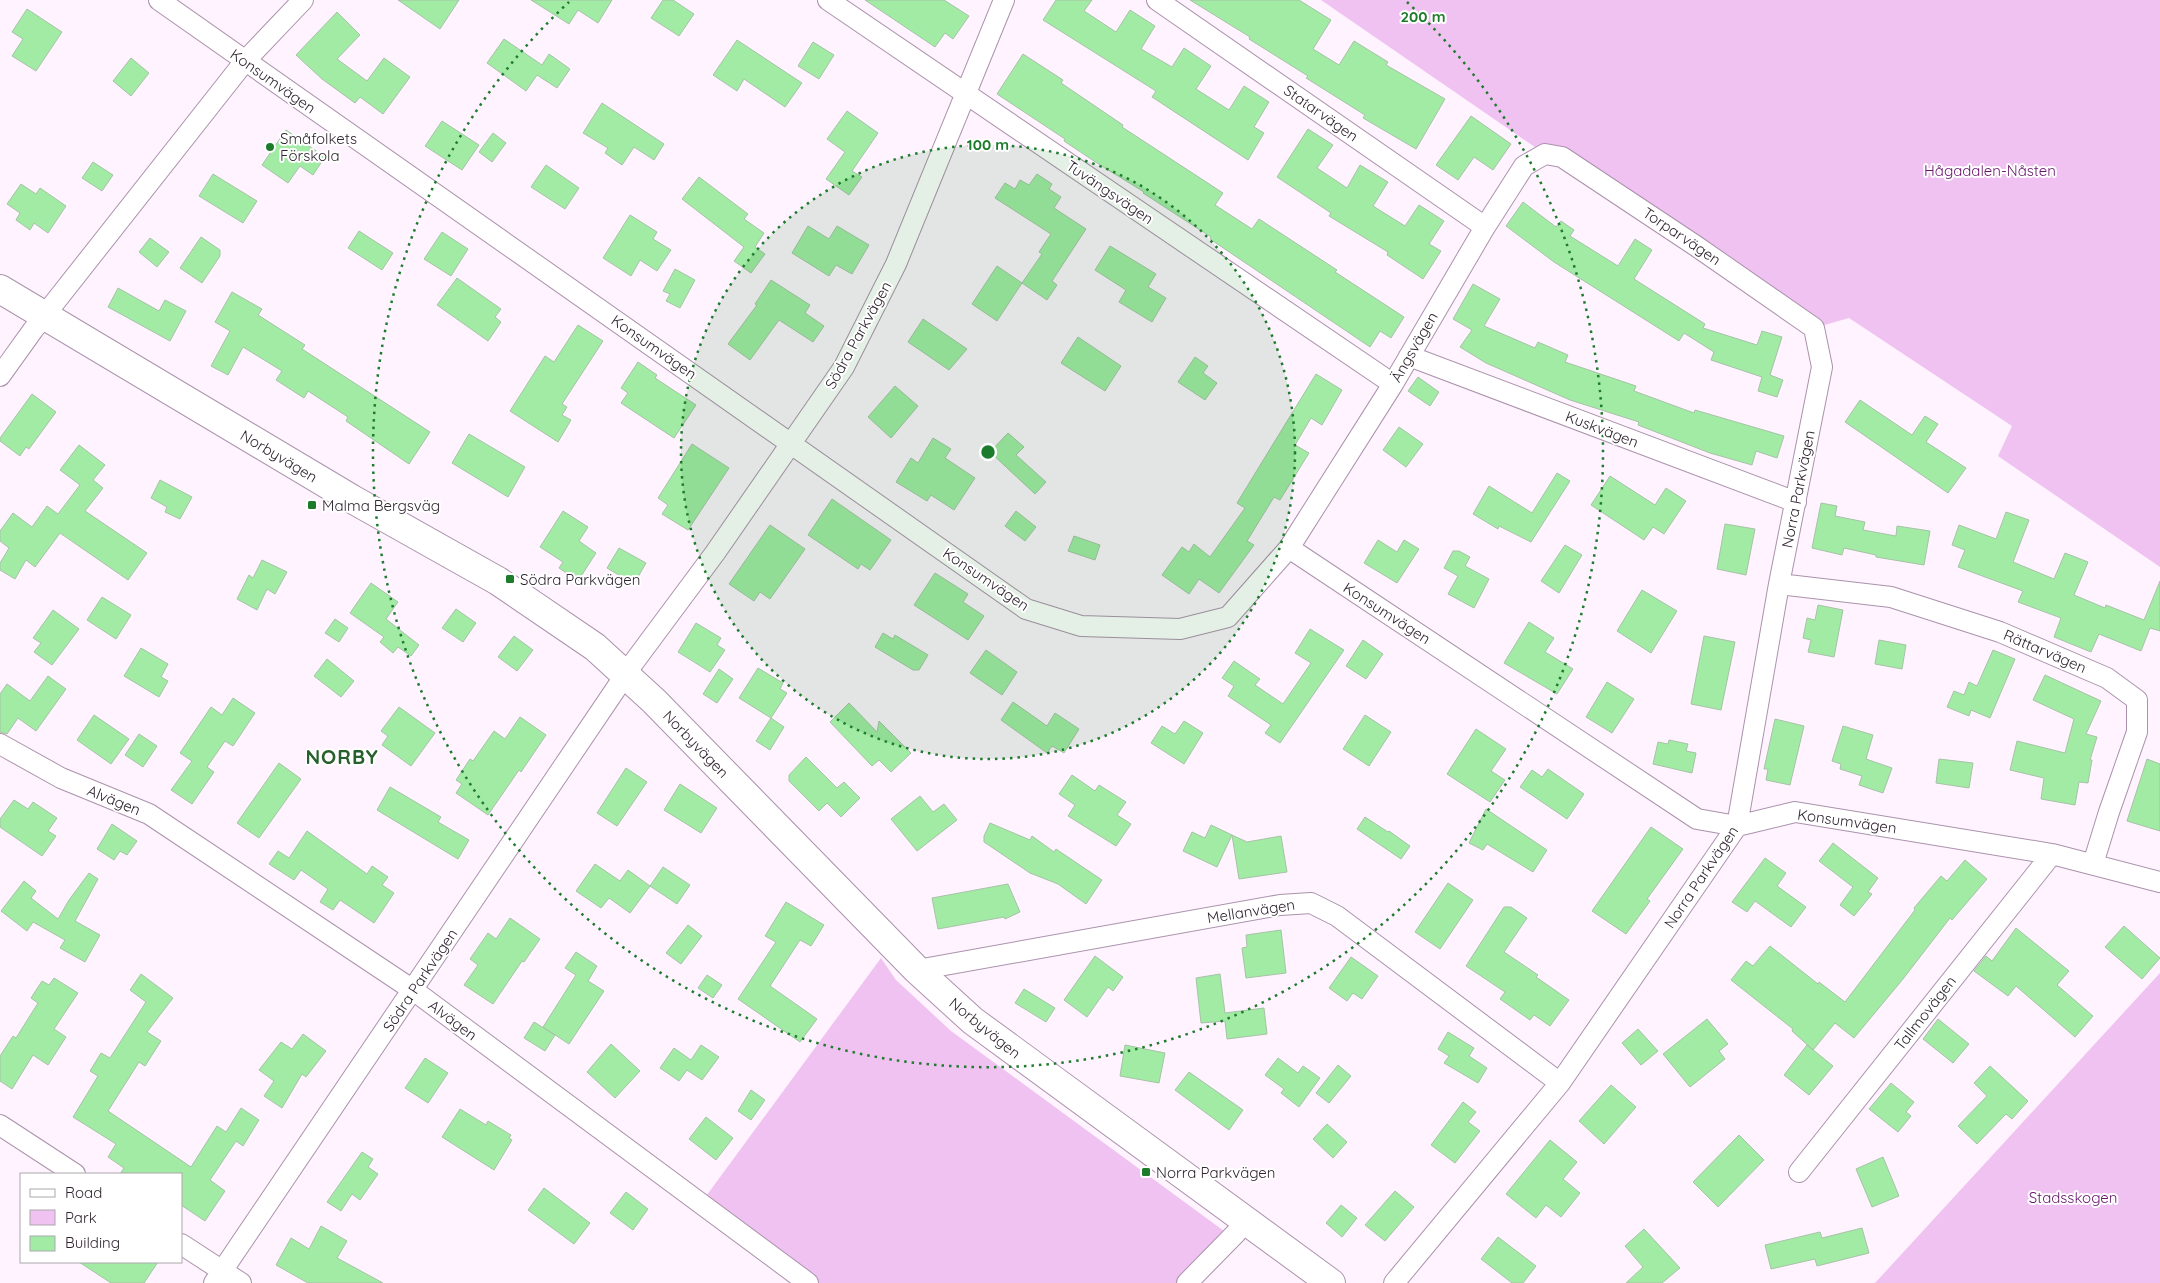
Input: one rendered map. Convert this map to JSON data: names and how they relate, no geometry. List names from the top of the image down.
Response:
{
  "streets": {
    "street": [
      "Konsumvägen",
      "Statarvägen",
      "Tuvängsvägen",
      "Torparvägen",
      "Södra Parkvägen",
      "Ängsvägen",
      "Kuskvägen",
      "Norbyvägen",
      "Norra Parkvägen",
      "Rättarvägen",
      "Alvägen",
      "Mellanvägen",
      "Tallmovägen"
    ]
  },
  "crossings": [
    ["Konsumvägen", "Södra Parkvägen"],
    ["Konsumvägen", "Ängsvägen"],
    ["Konsumvägen", "Norra Parkvägen"],
    ["Konsumvägen", "Rättarvägen"],
    ["Konsumvägen", "Tallmovägen"],
    ["Statarvägen", "Ängsvägen"],
    ["Tuvängsvägen", "Södra Parkvägen"],
    ["Tuvängsvägen", "Ängsvägen"],
    ["Torparvägen", "Ängsvägen"],
    ["Torparvägen", "Norra Parkvägen"],
    ["Södra Parkvägen", "Norbyvägen"],
    ["Södra Parkvägen", "Alvägen"],
    ["Ängsvägen", "Kuskvägen"],
    ["Kuskvägen", "Norra Parkvägen"],
    ["Norbyvägen", "Mellanvägen"],
    ["Norra Parkvägen", "Rättarvägen"],
    ["Norra Parkvägen", "Mellanvägen"]
  ],
  "districts": ["NORBY"],
  "parks": ["Hågadalen-Nåsten", "Stadsskogen"],
  "places": {
    "other": ["Småfolkets Förskola"],
    "transit": ["Malma Bergsväg", "Södra Parkvägen", "Norra Parkvägen"]
  },
  "legend": ["Road", "Park", "Building"],
  "rings": ["200 m", "100 m"]
}
